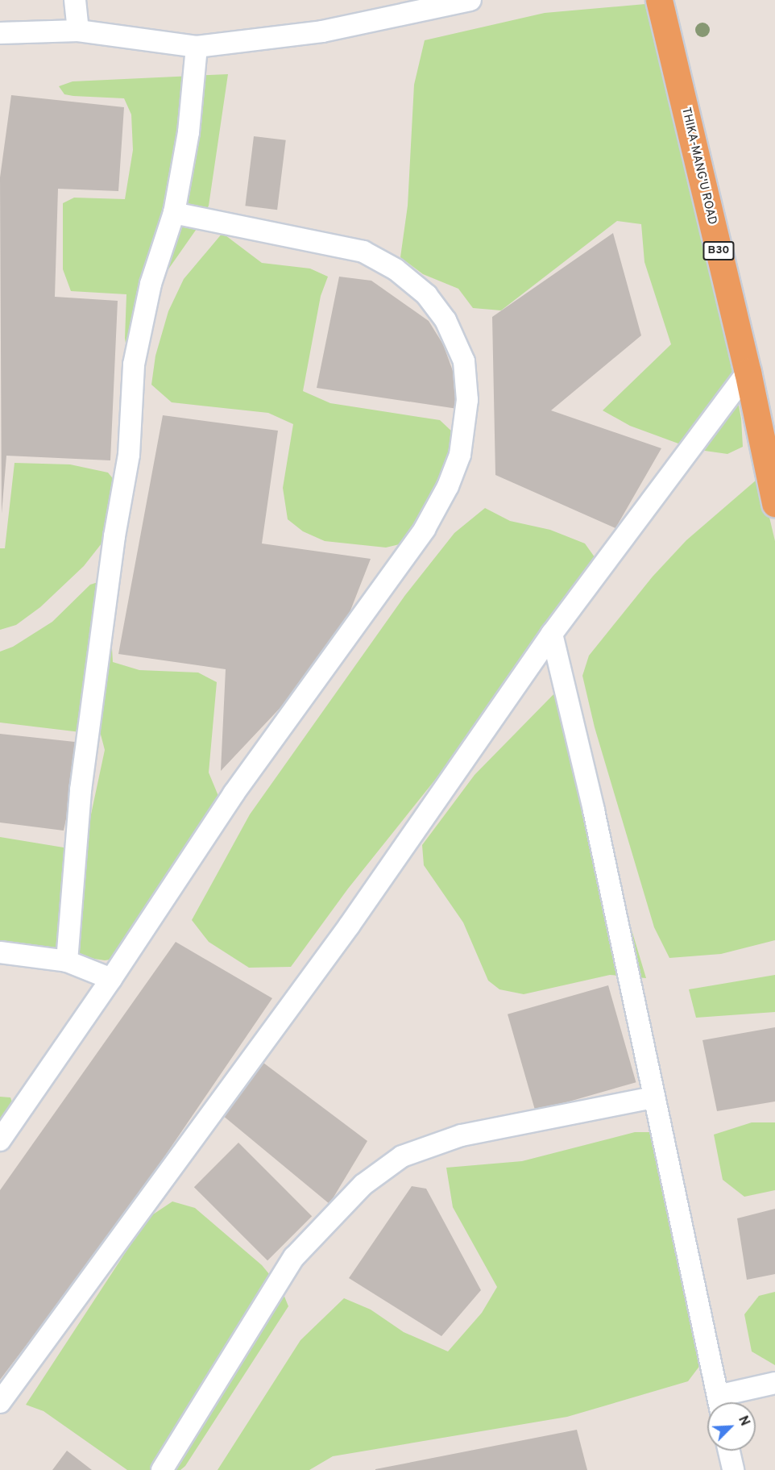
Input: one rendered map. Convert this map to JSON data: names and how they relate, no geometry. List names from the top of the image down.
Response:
{
  "streets": {
    "highway": ["THIKA-MANG'U ROAD", "B30"]
  },
  "north": "top right"
}
